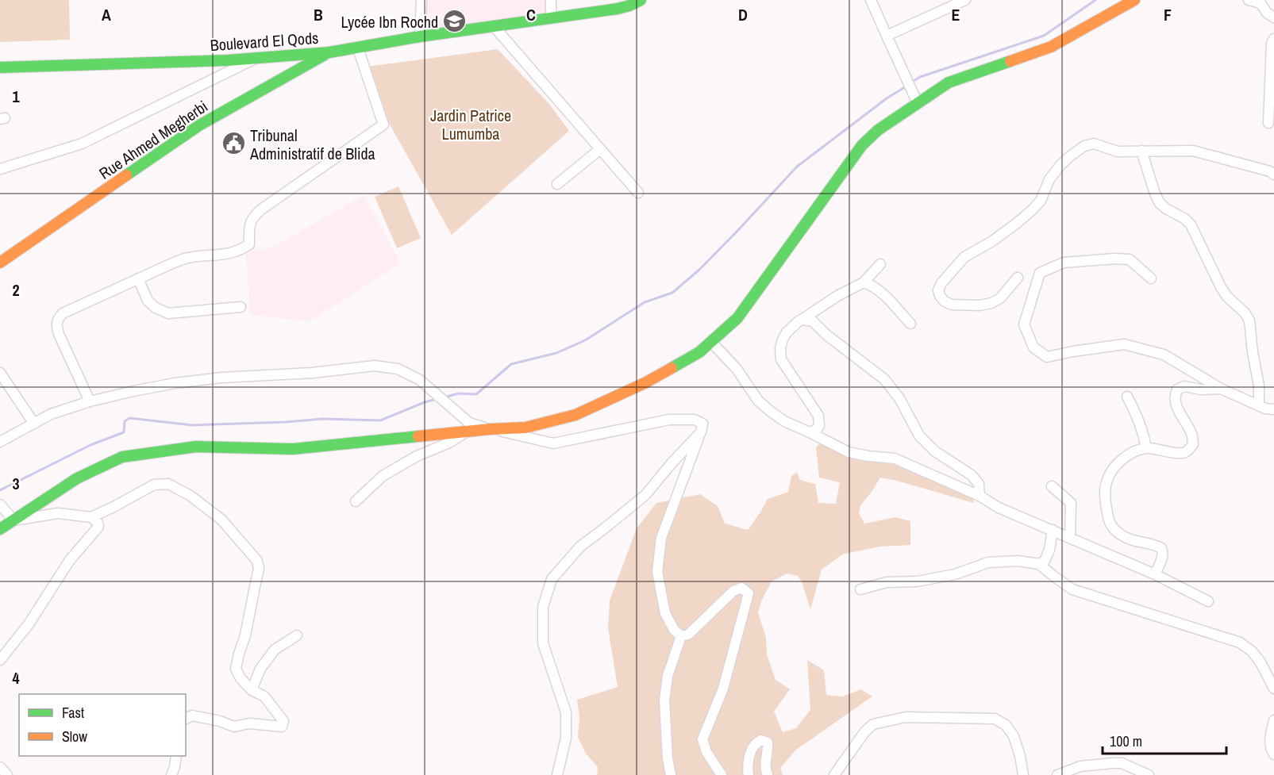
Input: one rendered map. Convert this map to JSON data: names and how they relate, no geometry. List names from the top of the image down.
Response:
{
  "streets": {
    "street": ["Boulevard El Qods", "Rue Ahmed Megherbi"]
  },
  "crossings": [
    ["Boulevard El Qods", "Rue Ahmed Megherbi"]
  ],
  "parks": ["Jardin Patrice Lumumba"],
  "places": {
    "school or university": ["Lycée Ibn Rochd"],
    "public building": ["Tribunal Administratif de Blida"]
  },
  "legend": ["Fast", "Slow"],
  "scale_bar": "100 m",
  "grid": {
    "columns": [
      "A",
      "B",
      "C",
      "D",
      "E",
      "F"
    ],
    "rows": [
      "1",
      "2",
      "3",
      "4"
    ]
  }
}
